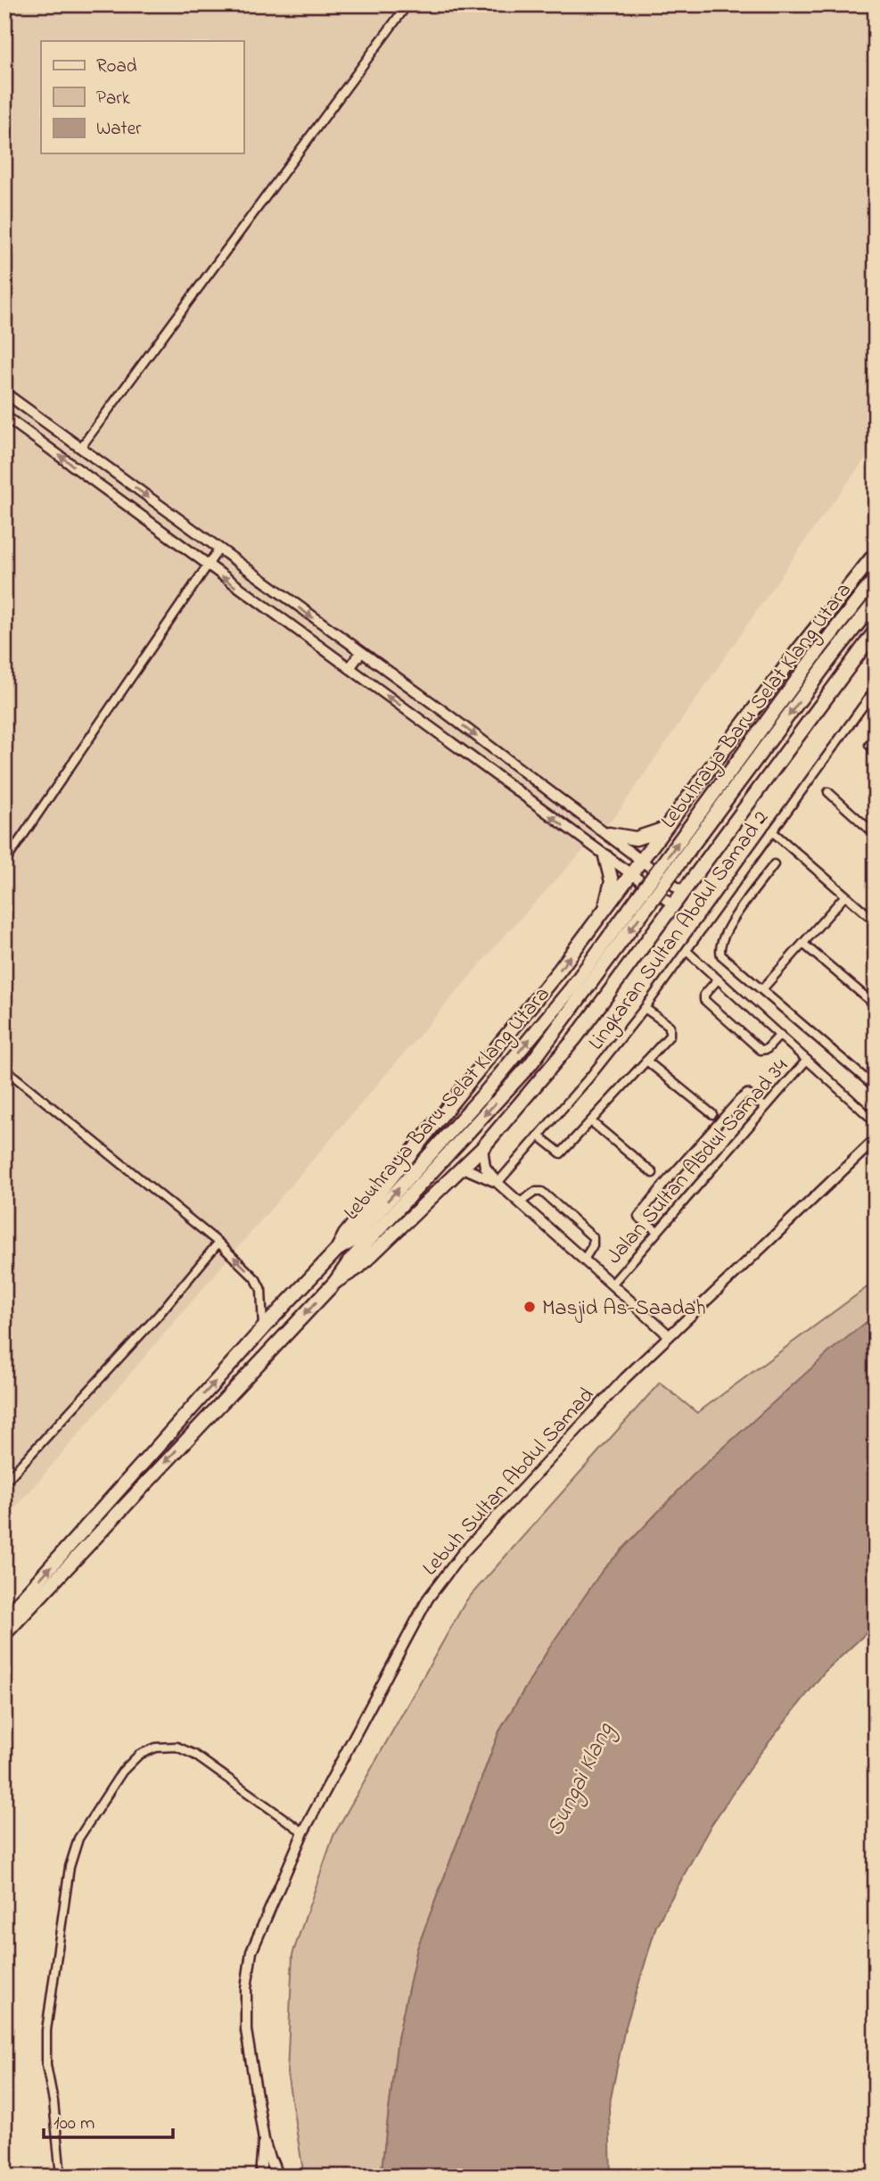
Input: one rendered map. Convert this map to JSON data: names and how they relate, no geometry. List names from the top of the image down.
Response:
{
  "streets": {
    "highway": ["Lebuhraya Baru Selat Klang Utara"],
    "street": ["Lingkaran Sultan Abdul Samad 2", "Jalan Sultan Abdul Samad 34", "Lebuh Sultan Abdul Samad"]
  },
  "water": ["Sungai Klang"],
  "places": ["Masjid As-Saadah"],
  "legend": ["Road", "Park", "Water"],
  "scale_bar": "100 m"
}
